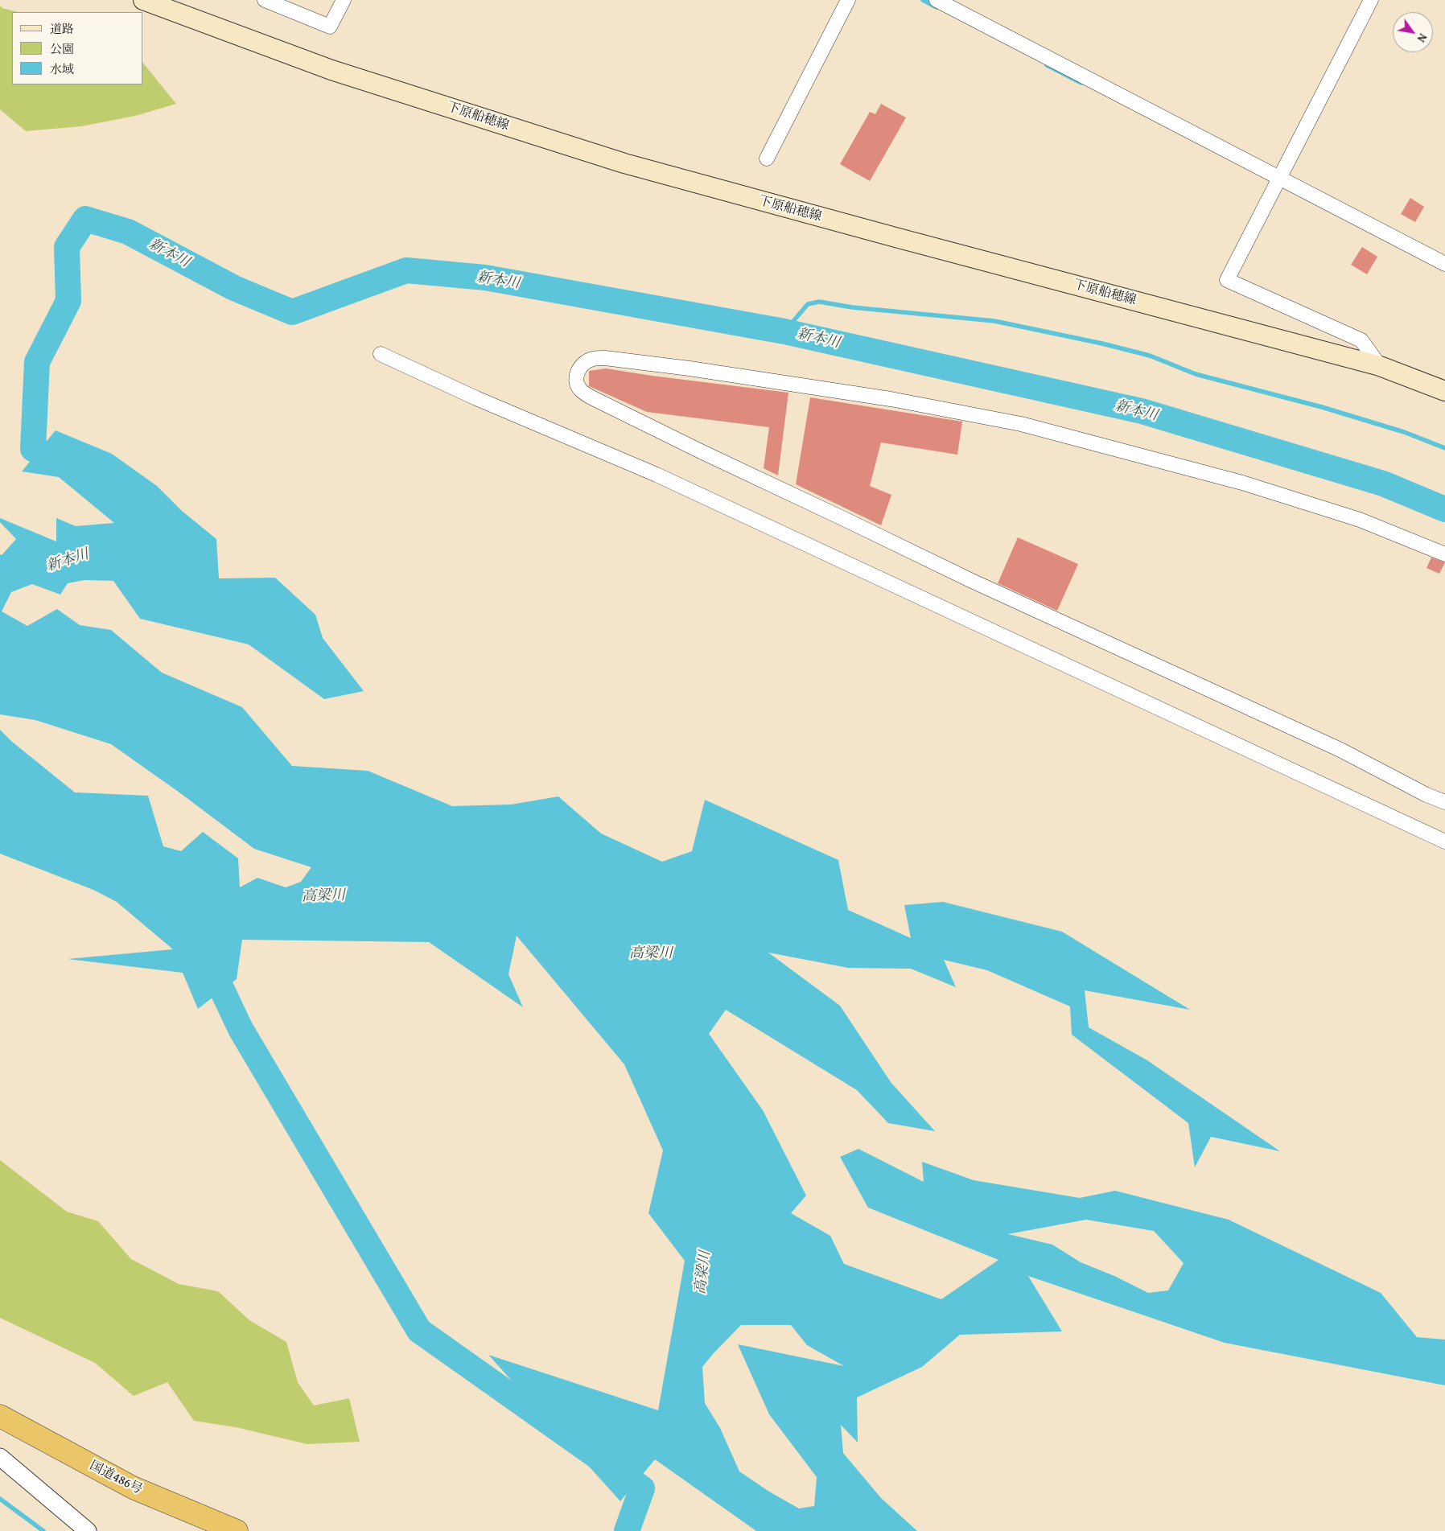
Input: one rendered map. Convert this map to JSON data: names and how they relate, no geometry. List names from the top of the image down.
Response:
{
  "streets": {
    "highway": ["国道486号"],
    "main road": ["下原船穂線"]
  },
  "water": ["新本川", "高梁川"],
  "legend": ["道路", "公園", "水域"],
  "north": "bottom right"
}
